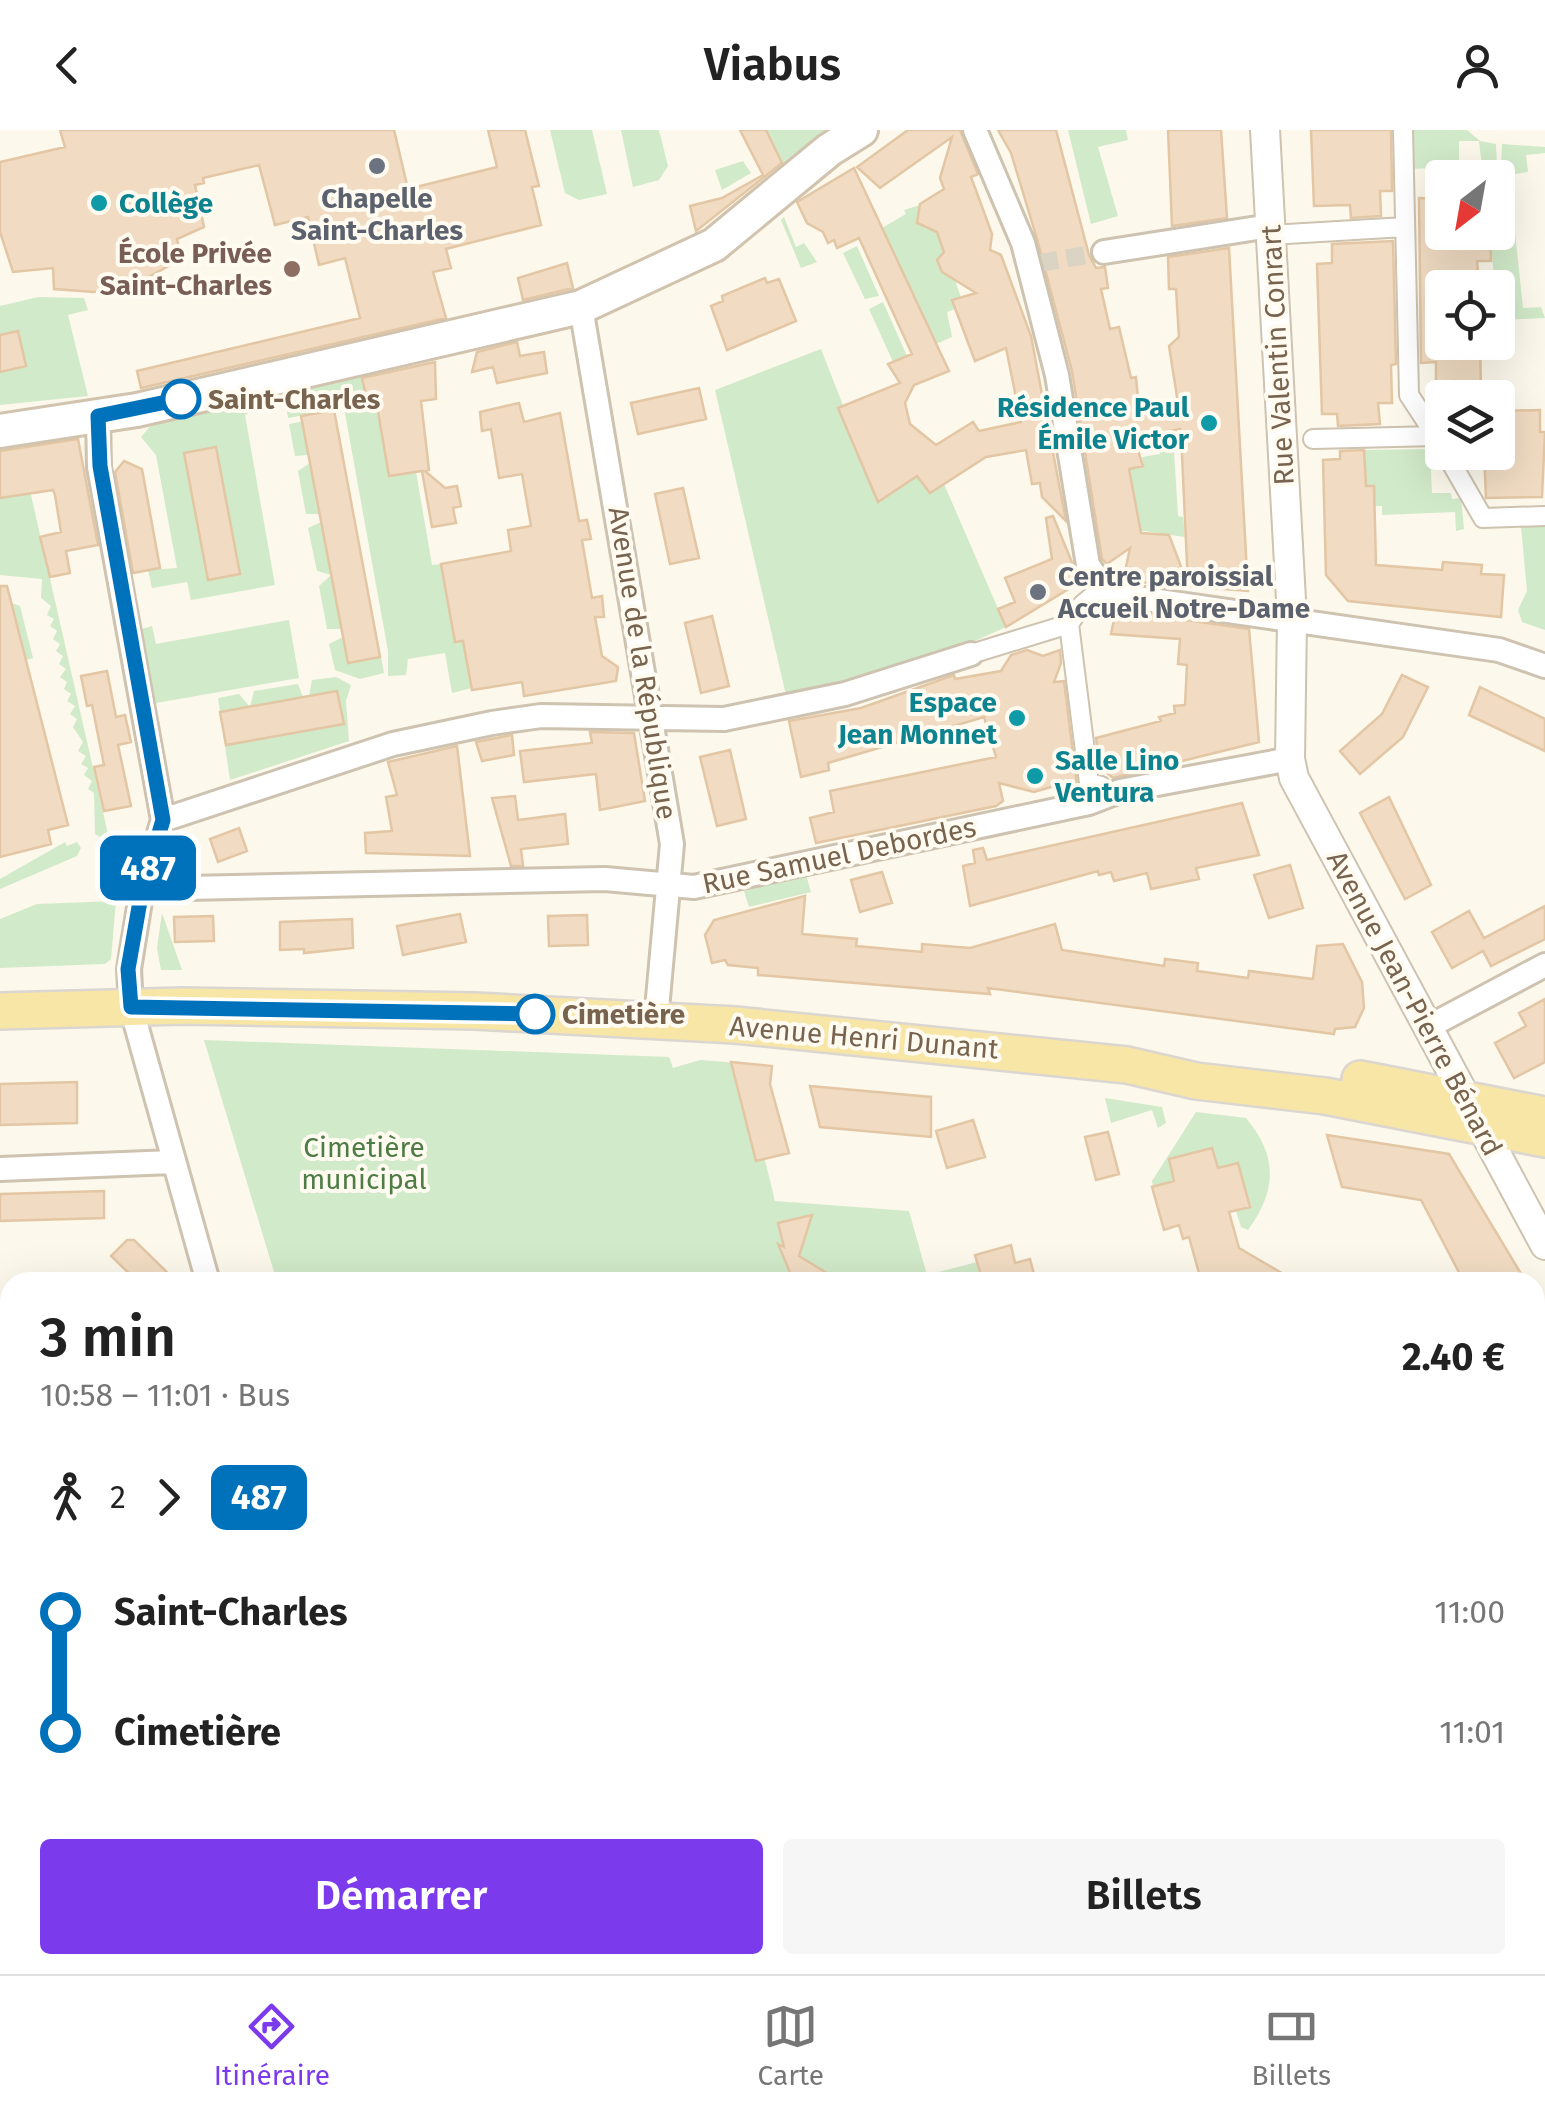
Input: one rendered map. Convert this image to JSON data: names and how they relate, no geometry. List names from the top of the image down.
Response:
{
  "streets": {
    "main road": ["Avenue Henri Dunant"],
    "street": [
      "Rue Valentin Conrart",
      "Avenue de la République",
      "Rue Samuel Debordes",
      "Avenue Jean-Pierre Bénard"
    ]
  },
  "crossings": [
    ["Rue Valentin Conrart", "Rue Samuel Debordes"],
    ["Rue Valentin Conrart", "Avenue Jean-Pierre Bénard"],
    ["Avenue de la République", "Rue Samuel Debordes"],
    ["Avenue de la République", "Avenue Henri Dunant"],
    ["Rue Samuel Debordes", "Avenue Jean-Pierre Bénard"],
    ["Avenue Jean-Pierre Bénard", "Avenue Henri Dunant"]
  ],
  "parks": ["Cimetière municipal"],
  "places": [
    "Chapelle Saint-Charles",
    "Collège",
    "École Privée Saint-Charles",
    "Saint-Charles",
    "Résidence Paul Émile Victor",
    "Centre paroissial Accueil Notre-Dame",
    "Espace Jean Monnet",
    "Salle Lino Ventura",
    "Cimetière"
  ],
  "lines": ["bus line 487"],
  "north": "bottom left",
  "page": {
    "header": "Viabus",
    "on_map": "487",
    "heading": ["3 min", "10:58 – 11:01 · Bus", "2.40 €"],
    "legs": ["2", "487"],
    "list": [
      {
        "name": "Saint-Charles",
        "value": "11:00"
      },
      {
        "name": "Cimetière",
        "value": "11:01"
      }
    ],
    "buttons": ["Démarrer", "Billets"],
    "tabs": ["Itinéraire", "Carte", "Billets"]
  }
}
